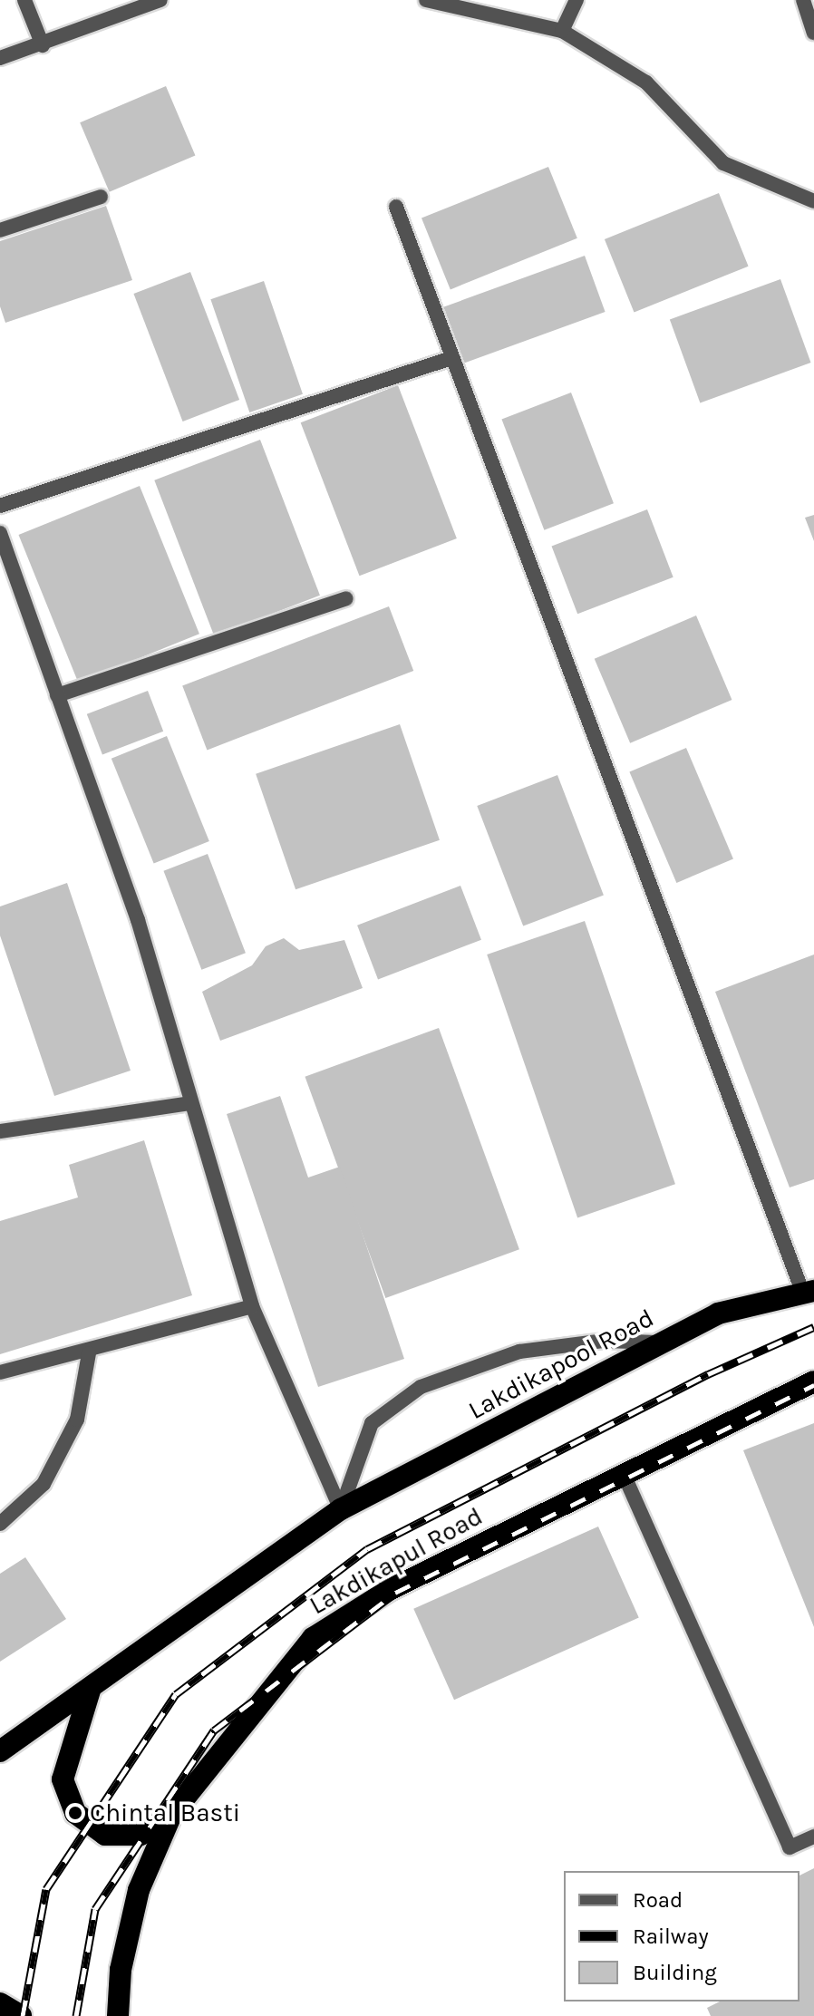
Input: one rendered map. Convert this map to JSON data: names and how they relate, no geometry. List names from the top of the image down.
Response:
{
  "streets": {
    "highway": ["Lakdikapool Road", "Lakdikapul Road"]
  },
  "places": ["Chintal Basti"],
  "legend": ["Road", "Railway", "Building"]
}
